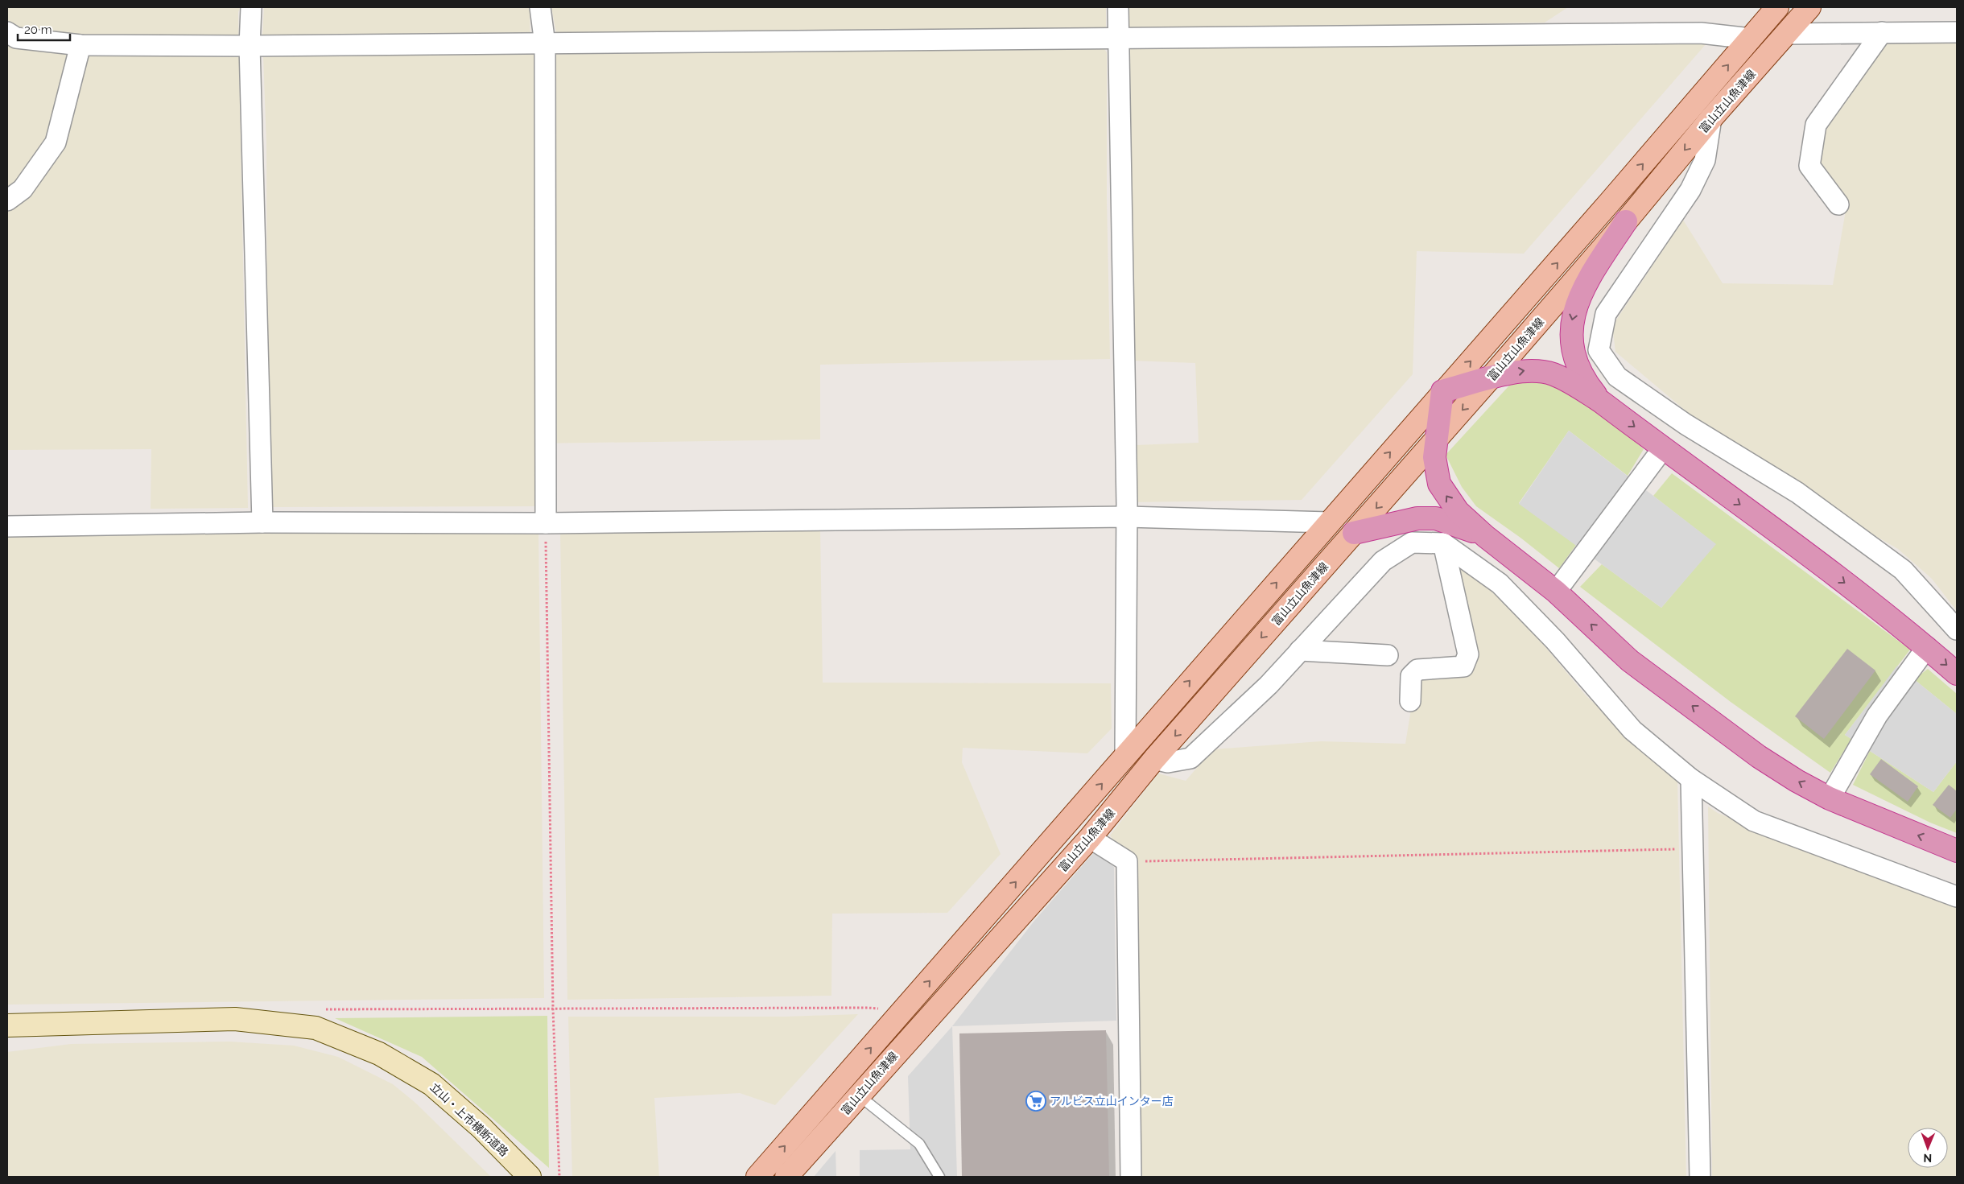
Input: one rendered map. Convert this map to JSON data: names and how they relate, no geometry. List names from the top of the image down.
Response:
{
  "streets": {
    "main road": ["富山立山魚津線"],
    "street": ["立山・上市横断道路"]
  },
  "places": {
    "supermarket": ["アルビス立山インター店"]
  },
  "scale_bar": "20 m",
  "north": "bottom"
}
